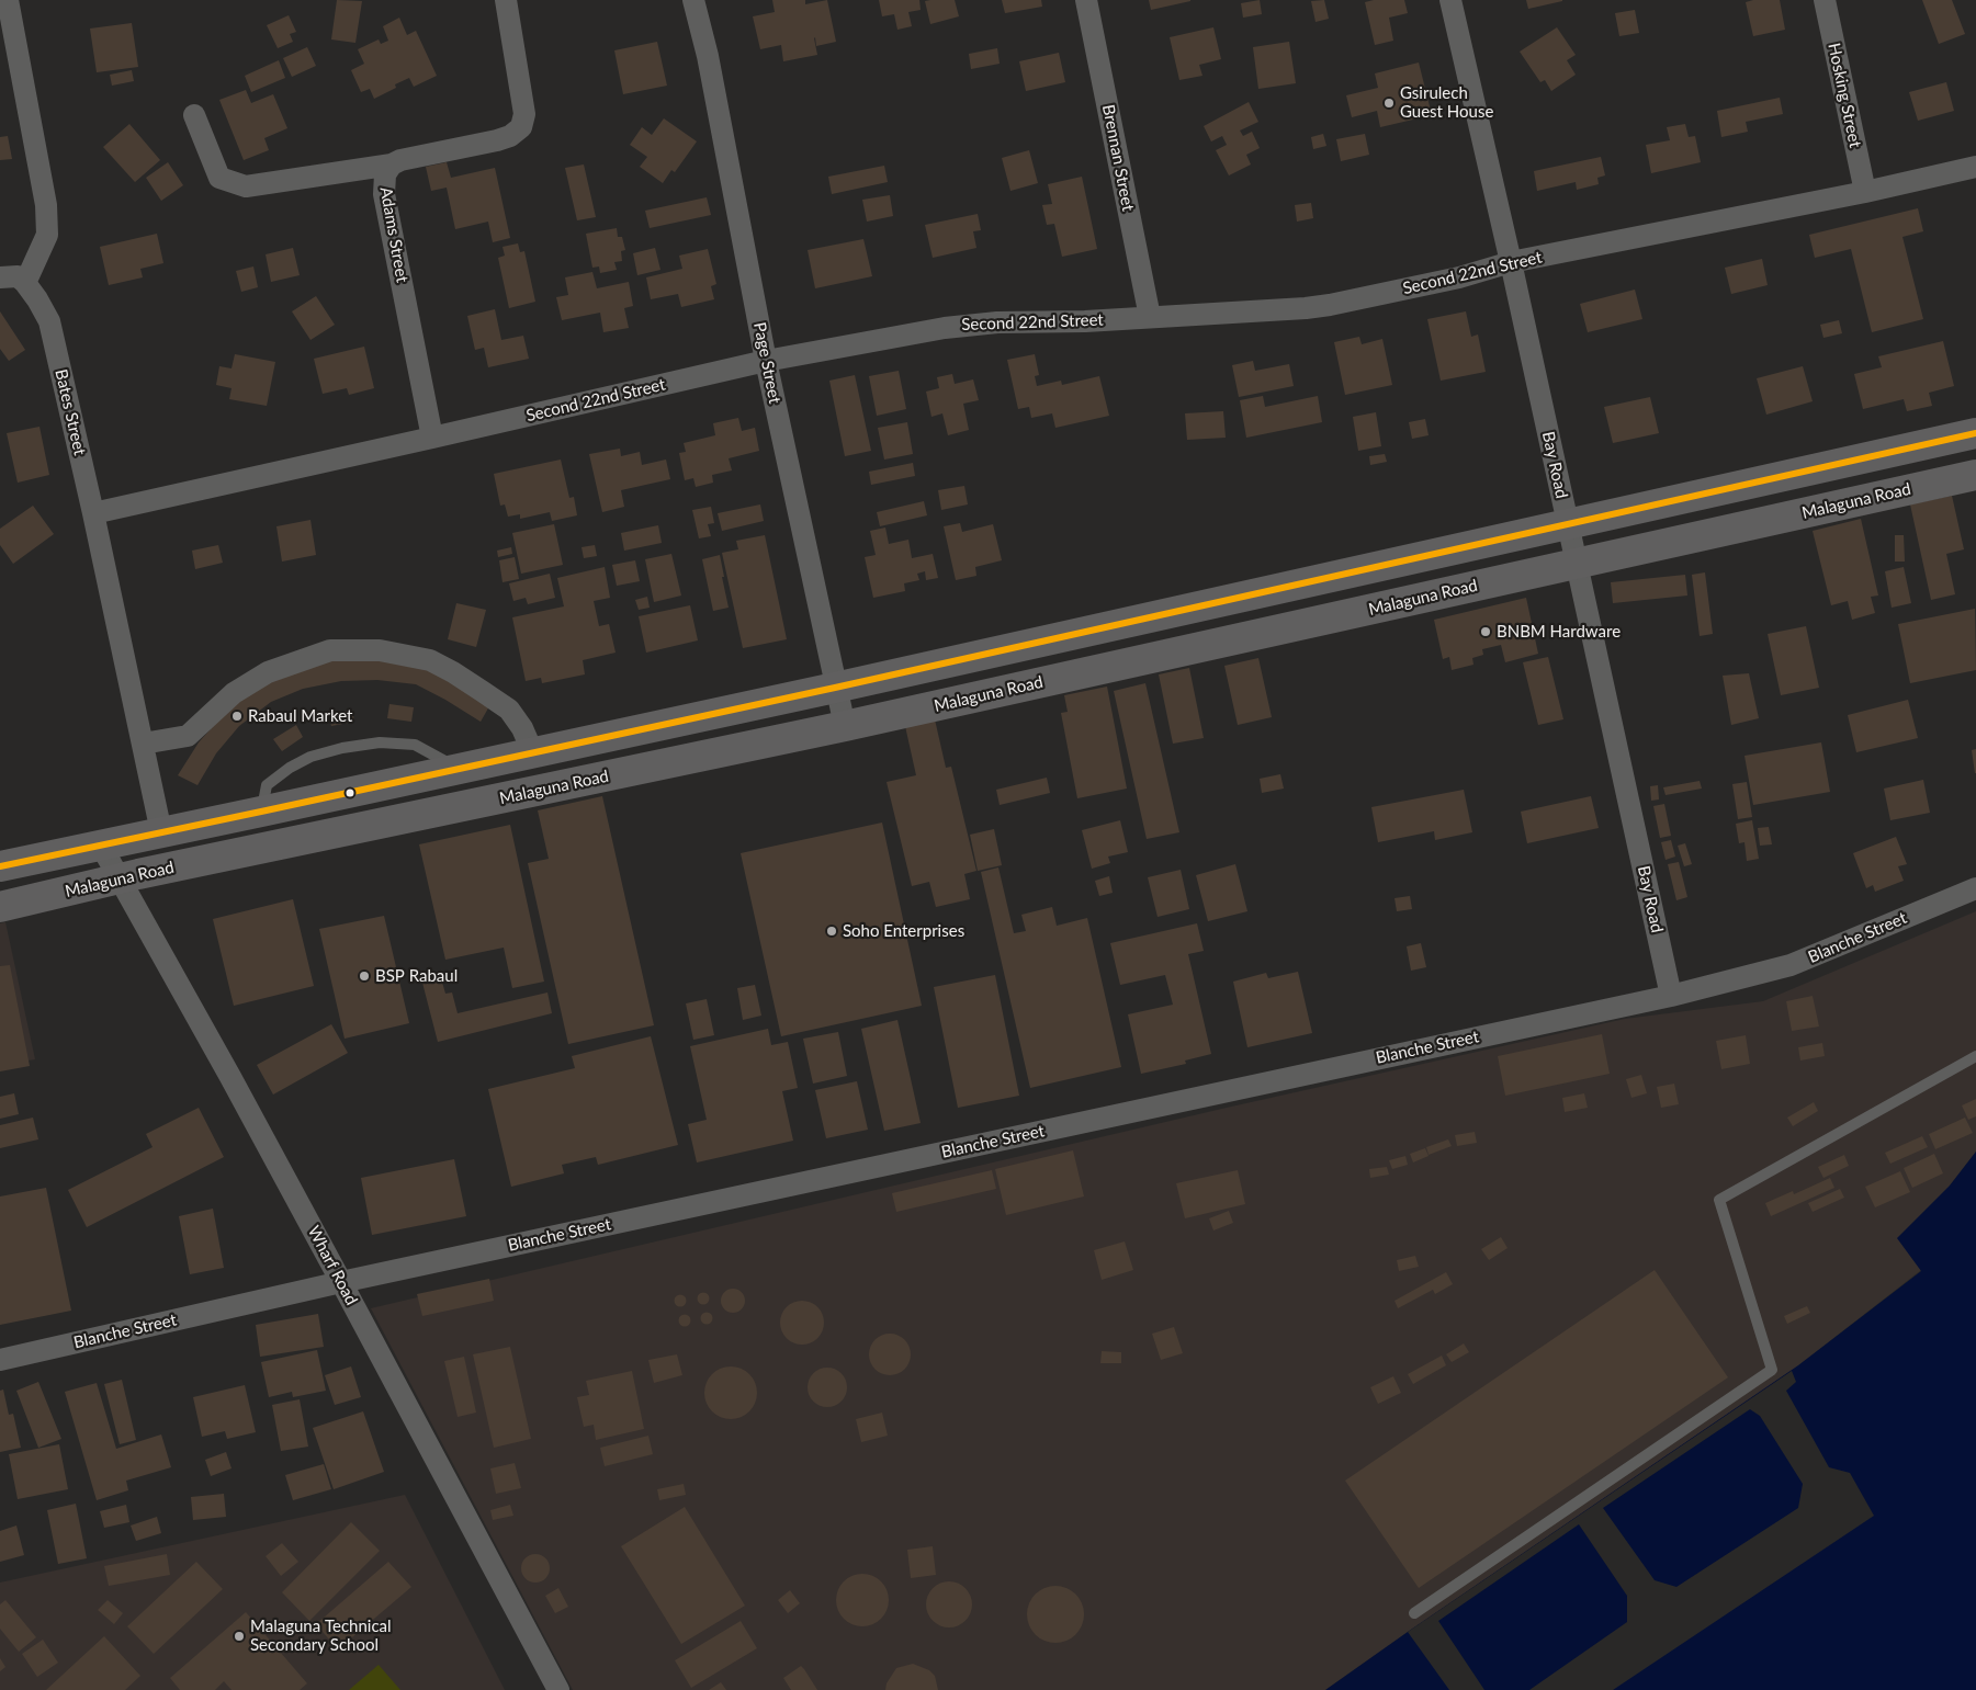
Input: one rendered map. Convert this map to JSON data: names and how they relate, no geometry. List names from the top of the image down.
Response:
{
  "streets": {
    "street": [
      "Hosking Street",
      "Brennan Street",
      "Adams Street",
      "Second 22nd Street",
      "Page Street",
      "Bates Street",
      "Bay Road",
      "Malaguna Road",
      "Blanche Street",
      "Wharf Road"
    ]
  },
  "crossings": [
    ["Hosking Street", "Second 22nd Street"],
    ["Brennan Street", "Second 22nd Street"],
    ["Adams Street", "Second 22nd Street"],
    ["Second 22nd Street", "Page Street"],
    ["Second 22nd Street", "Bates Street"],
    ["Second 22nd Street", "Bay Road"],
    ["Page Street", "Malaguna Road"],
    ["Bay Road", "Malaguna Road"],
    ["Bay Road", "Blanche Street"],
    ["Malaguna Road", "Wharf Road"],
    ["Blanche Street", "Wharf Road"]
  ],
  "places": [
    "Gsirulech Guest House",
    "BNBM Hardware",
    "Rabaul Market",
    "Soho Enterprises",
    "BSP Rabaul",
    "Malaguna Technical Secondary School"
  ]
}
